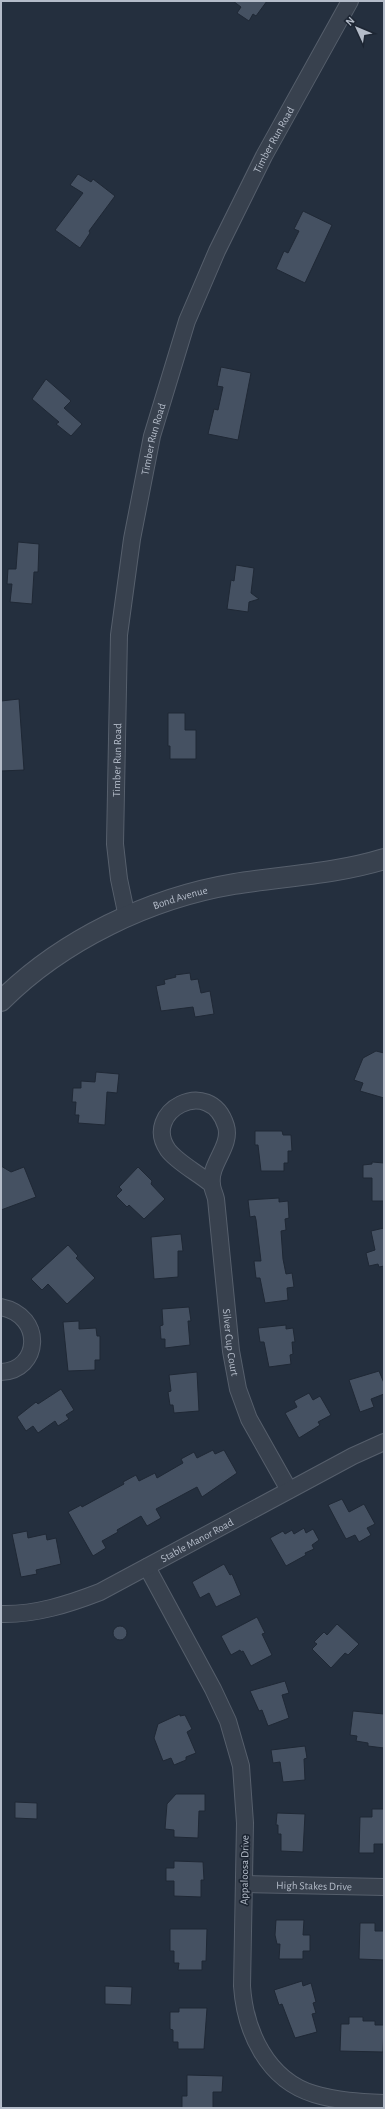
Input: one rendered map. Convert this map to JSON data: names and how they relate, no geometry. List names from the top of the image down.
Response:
{
  "streets": {
    "street": [
      "Timber Run Road",
      "Bond Avenue",
      "Silver Cup Court",
      "Stable Manor Road",
      "Appaloosa Drive",
      "High Stakes Drive"
    ]
  },
  "crossings": [
    ["Timber Run Road", "Bond Avenue"],
    ["Silver Cup Court", "Stable Manor Road"],
    ["Stable Manor Road", "Appaloosa Drive"],
    ["Appaloosa Drive", "High Stakes Drive"]
  ],
  "north": "top left"
}
